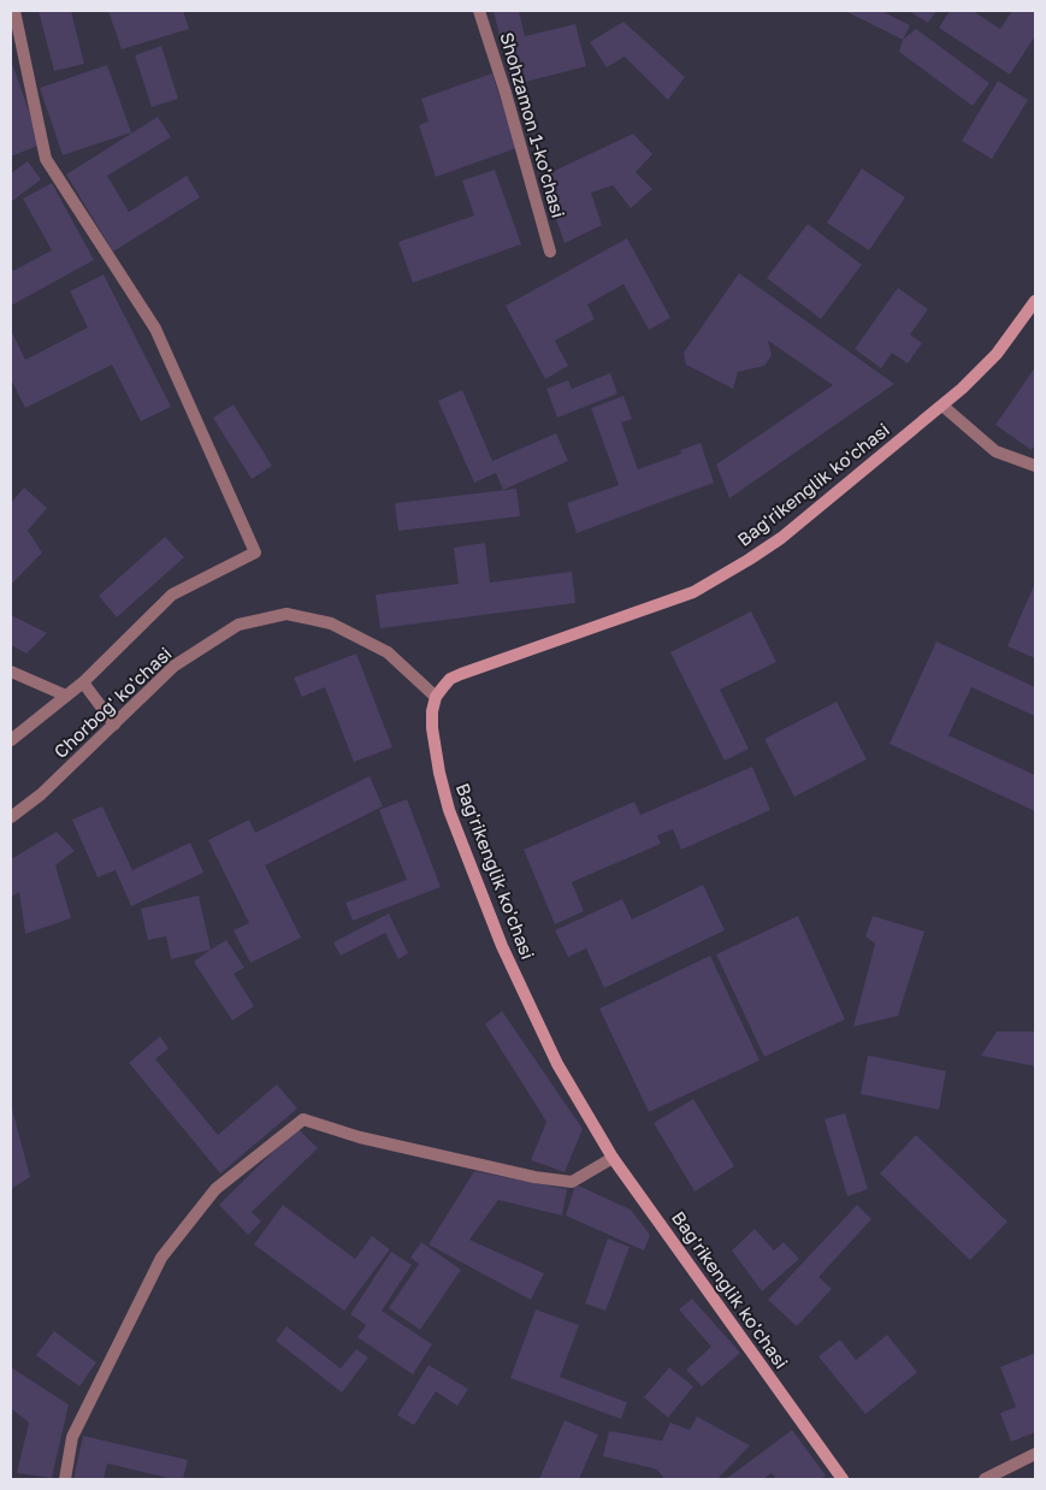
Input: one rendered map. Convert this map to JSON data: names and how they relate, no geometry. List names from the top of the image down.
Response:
{
  "streets": {
    "main road": ["Bag'rikenglik ko'chasi"],
    "street": ["Shohzamon 1-ko'chasi", "Chorbog' ko'chasi"]
  },
  "crossings": [
    ["Bag'rikenglik ko'chasi", "Chorbog' ko'chasi"]
  ]
}
